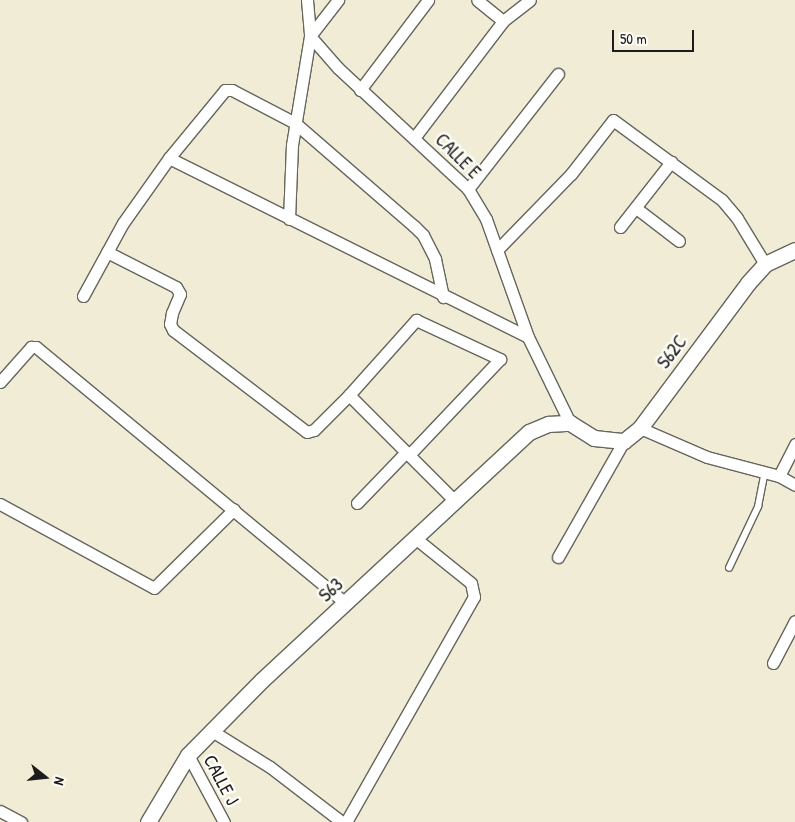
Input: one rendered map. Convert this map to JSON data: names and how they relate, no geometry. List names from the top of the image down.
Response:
{
  "streets": {
    "main road": ["S62C", "S63"],
    "street": ["CALLE E", "CALLE J"]
  },
  "crossings": [
    ["CALLE E", "S63"],
    ["S63", "CALLE J"]
  ],
  "scale_bar": "50 m",
  "north": "right"
}
